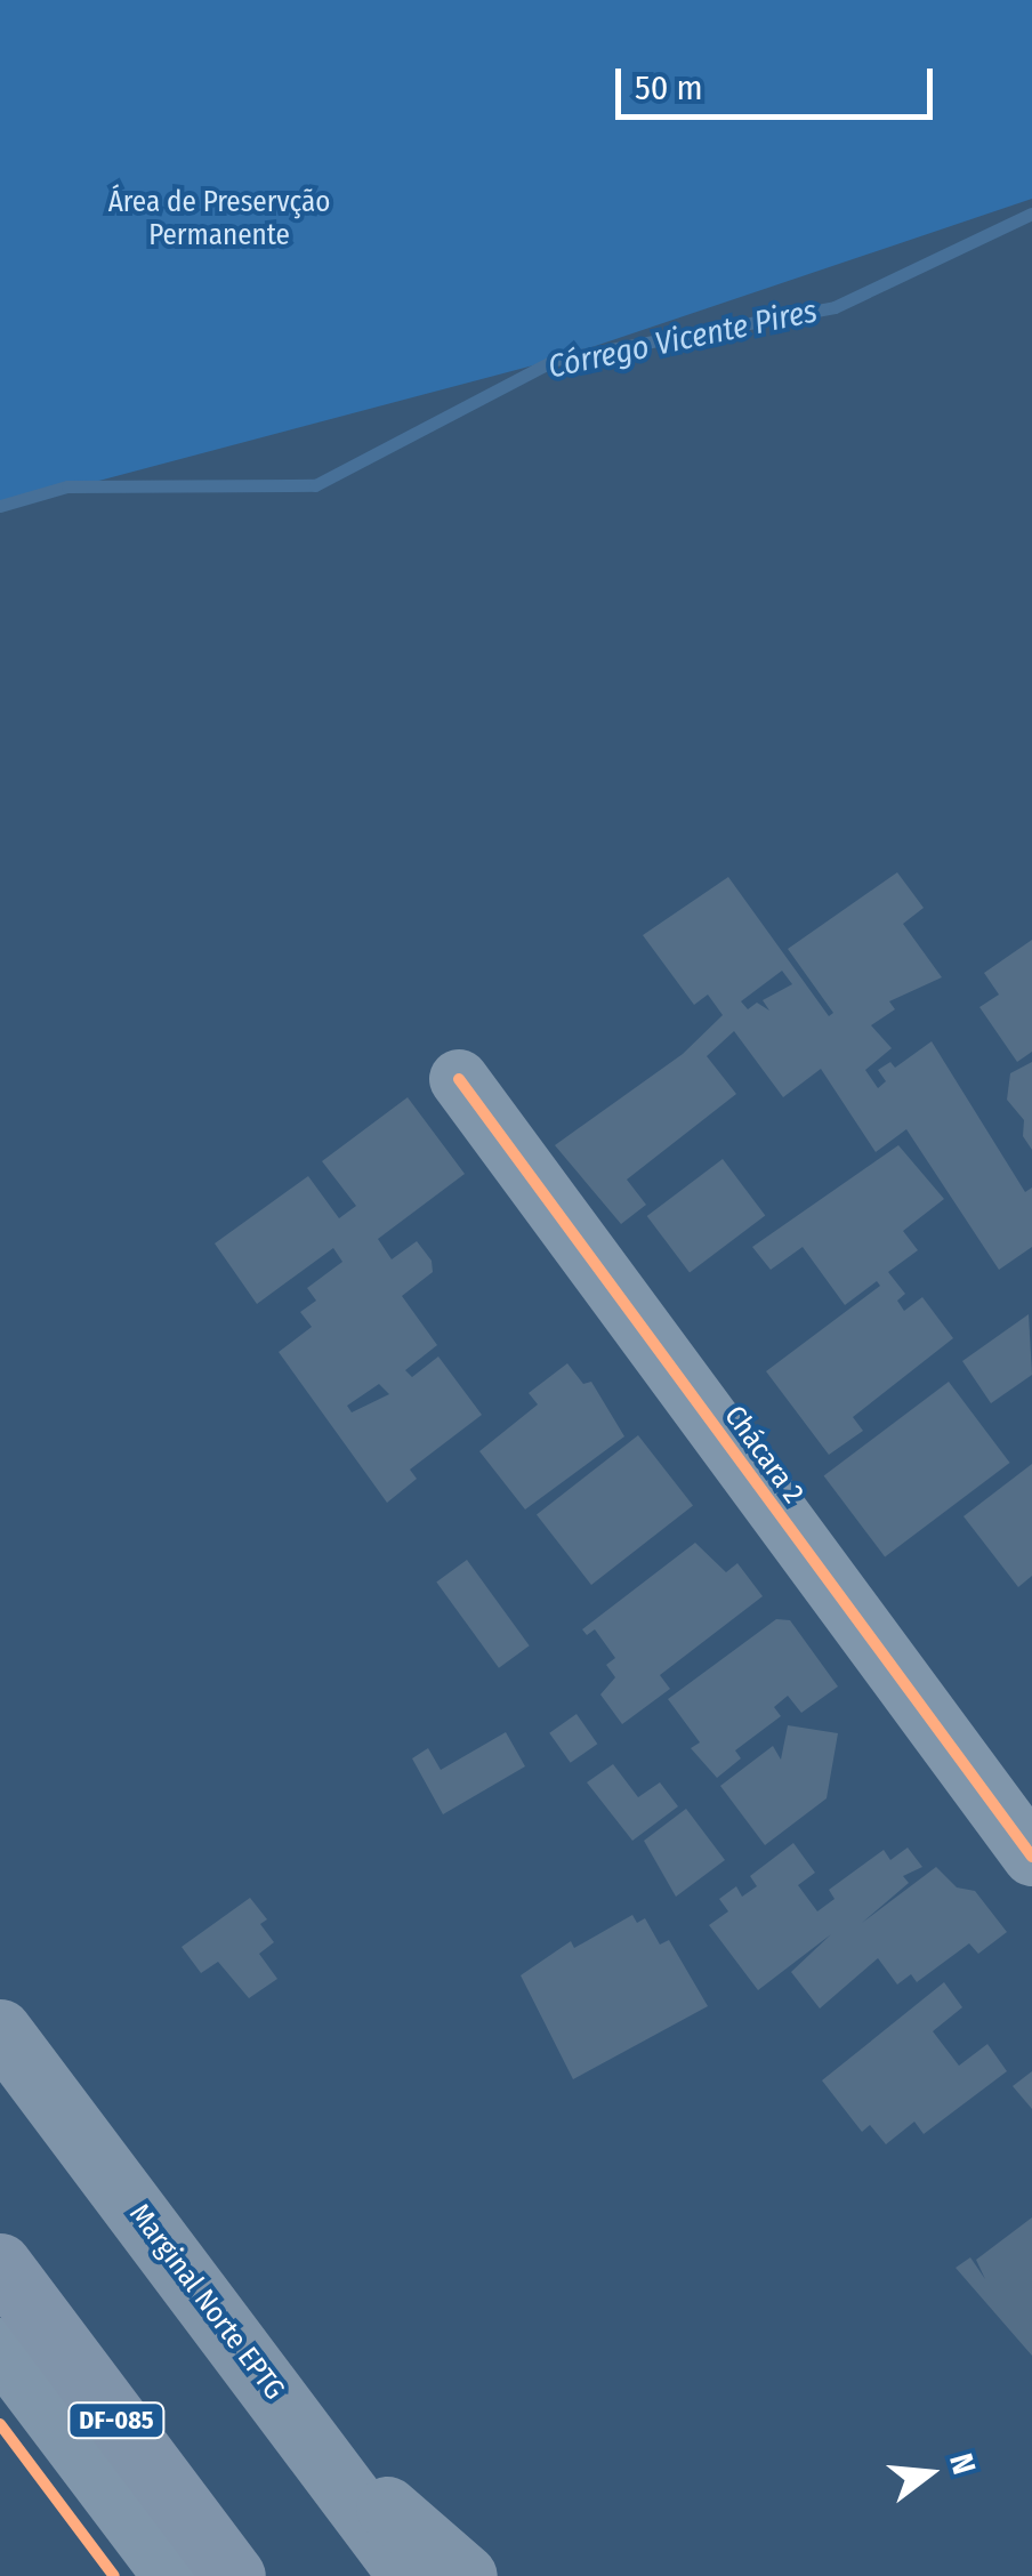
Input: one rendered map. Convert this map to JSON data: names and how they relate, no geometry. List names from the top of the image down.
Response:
{
  "streets": {
    "highway": ["DF-085"],
    "main road": ["Marginal Norte EPTG"],
    "street": ["Chácara 2"]
  },
  "water": ["Córrego Vicente Pires"],
  "parks": ["Área de Preservção Permanente"],
  "scale_bar": "50 m",
  "north": "right"
}
